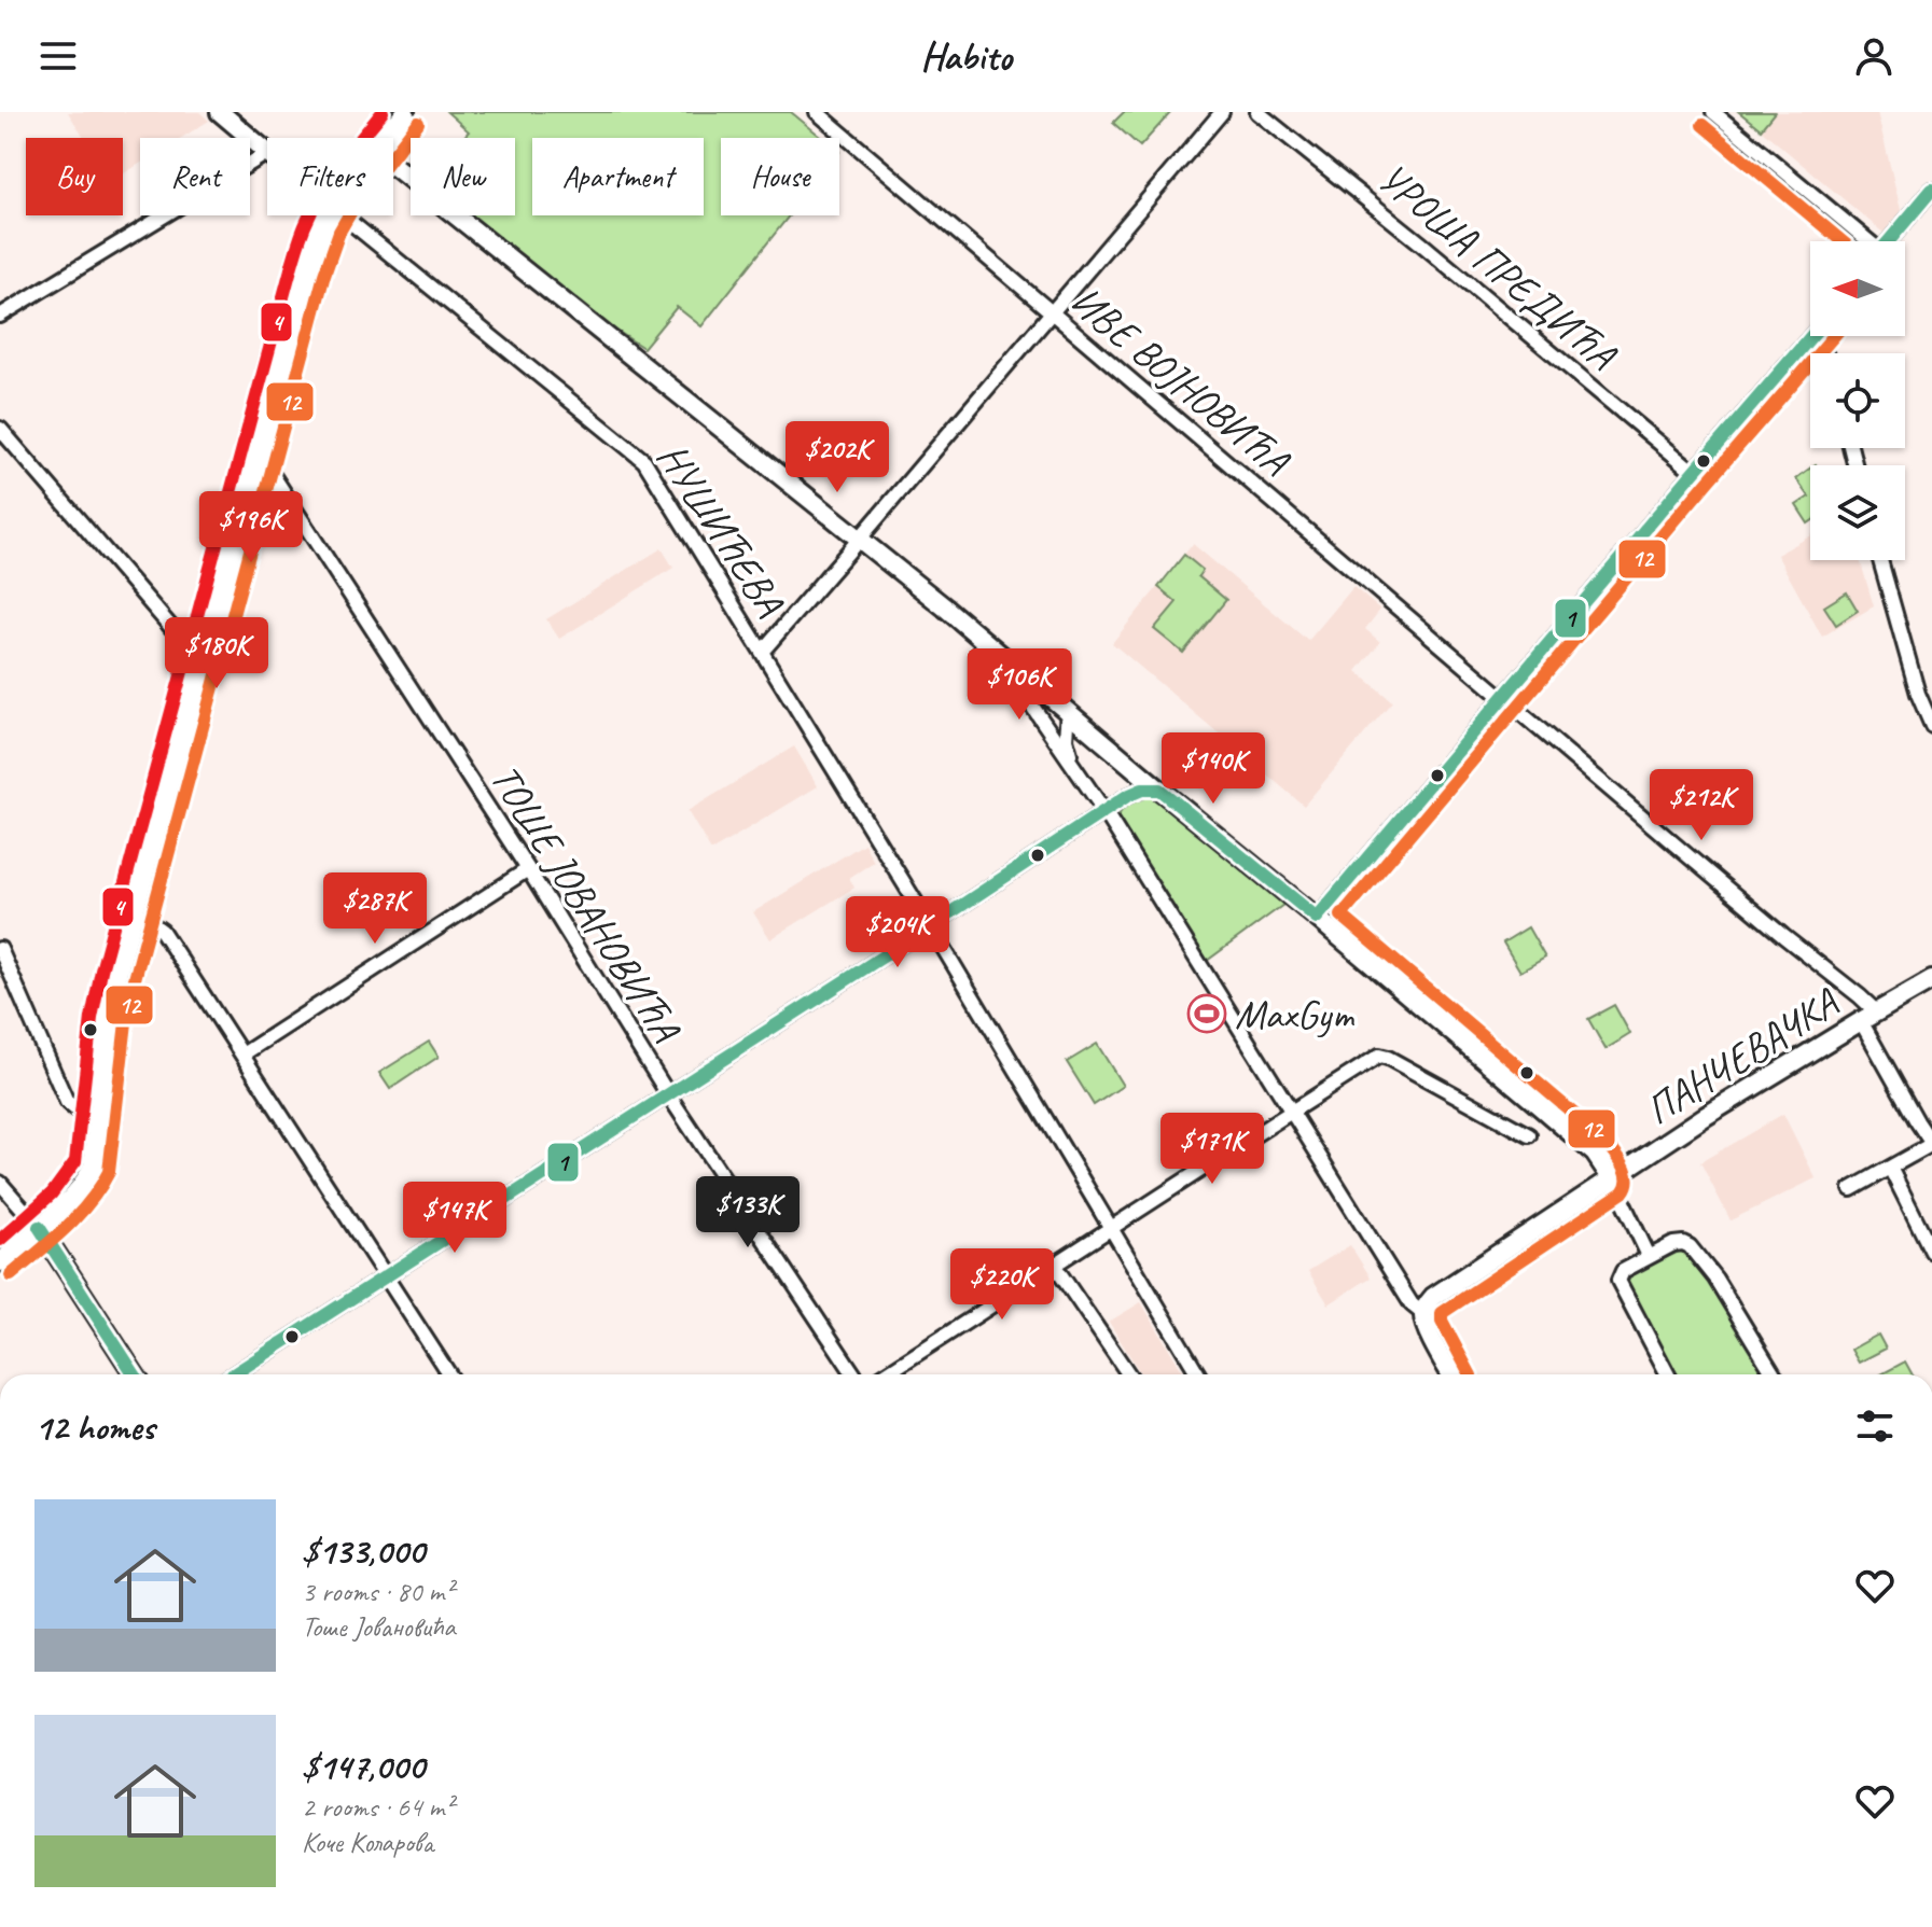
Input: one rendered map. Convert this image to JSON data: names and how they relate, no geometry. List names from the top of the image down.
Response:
{
  "streets": {
    "street": [
      "УРОША ПРЕДИЋА",
      "ИВЕ ВОЈНОВИЋА",
      "НУШИЋЕВА",
      "ТОШЕ ЈОВАНОВИЋА",
      "ПАНЧЕВАЧКА"
    ]
  },
  "crossings": [
    ["ИВЕ ВОЈНОВИЋА", "ПАНЧЕВАЧКА"]
  ],
  "places": {
    "sports": ["MaxGym"]
  },
  "lines": ["transit line 4", "transit line 12", "transit line 1"],
  "north": "left",
  "page": {
    "header": "Habito",
    "chip": [
      "Buy",
      "Rent",
      "Filters",
      "New",
      "Apartment",
      "House"
    ],
    "price": [
      "$202K",
      "$196K",
      "$180K",
      "$106K",
      "$140K",
      "$212K",
      "$287K",
      "$204K",
      "$171K",
      "$133K",
      "$147K",
      "$220K"
    ],
    "heading": "12 homes",
    "list": [
      {
        "name": "$133,000",
        "note": "3 rooms · 80 m² · Тоше Јовановића"
      },
      {
        "name": "$147,000",
        "note": "2 rooms · 64 m² · Коче Коларова"
      }
    ]
  }
}
